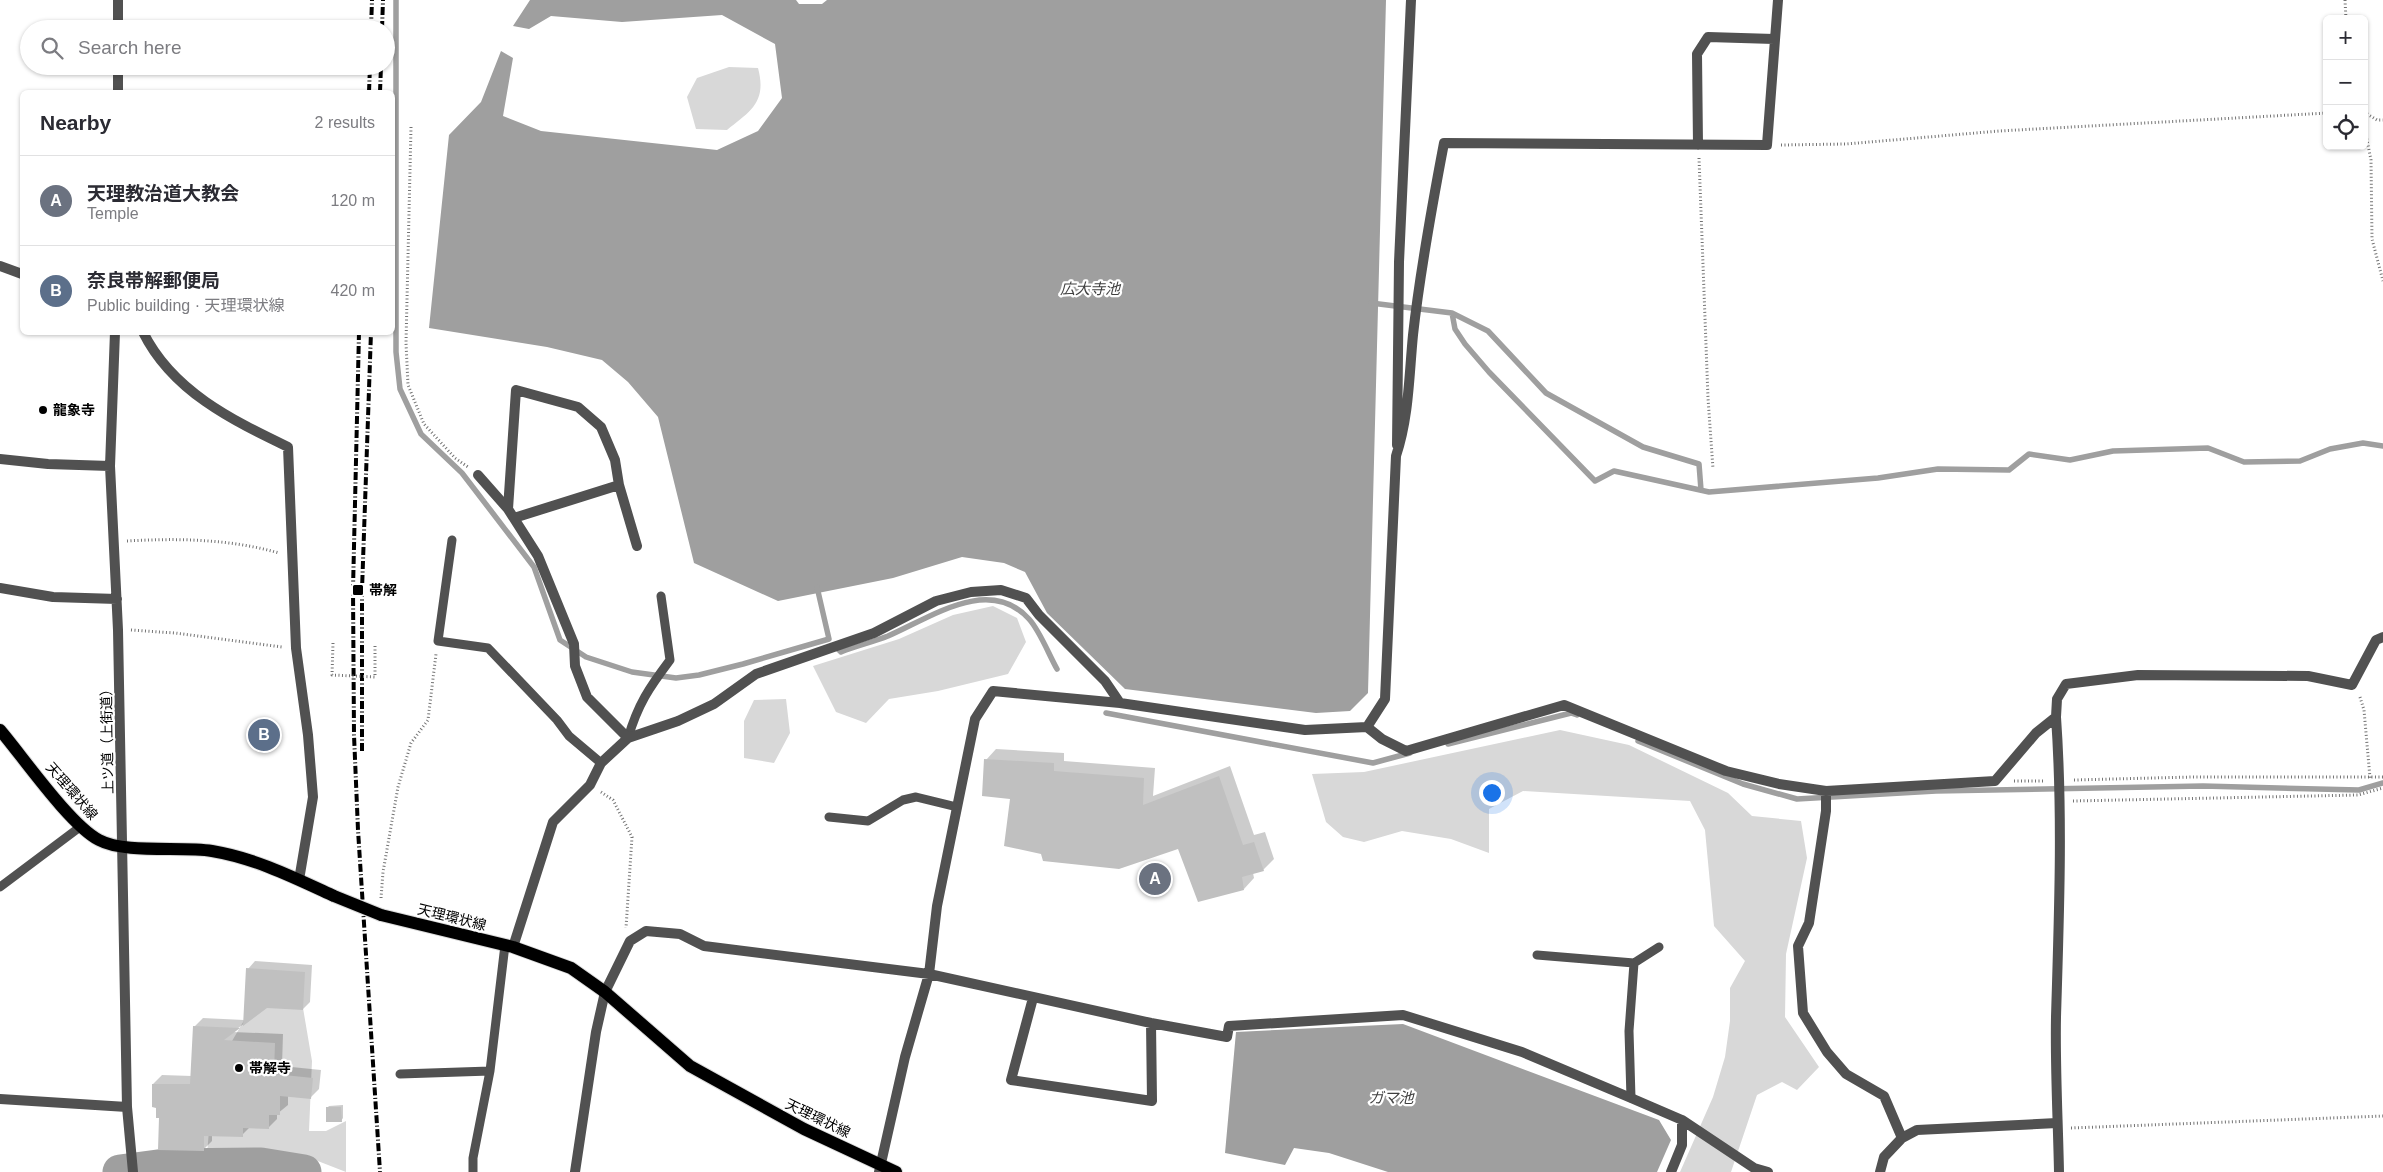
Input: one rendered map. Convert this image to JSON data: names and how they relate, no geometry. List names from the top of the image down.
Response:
{
  "streets": {
    "main road": ["天理環状線"],
    "street": ["上ツ道（上街道）"]
  },
  "crossings": [
    ["上ツ道（上街道）", "天理環状線"]
  ],
  "water": ["広大寺池", "ガマ池"],
  "places": {
    "other": ["龍象寺", "帯解寺"],
    "transit": ["帯解"]
  },
  "page": {
    "map_buttons": ["+", "−"],
    "search": "Search here",
    "heading": ["Nearby", "2 results"],
    "list": [
      {
        "mark": "A",
        "name": "天理教治道大教会",
        "note": "Temple",
        "value": "120 m"
      },
      {
        "mark": "B",
        "name": "奈良帯解郵便局",
        "note": "Public building · 天理環状線",
        "value": "420 m"
      }
    ],
    "pins": ["B", "A"]
  }
}
